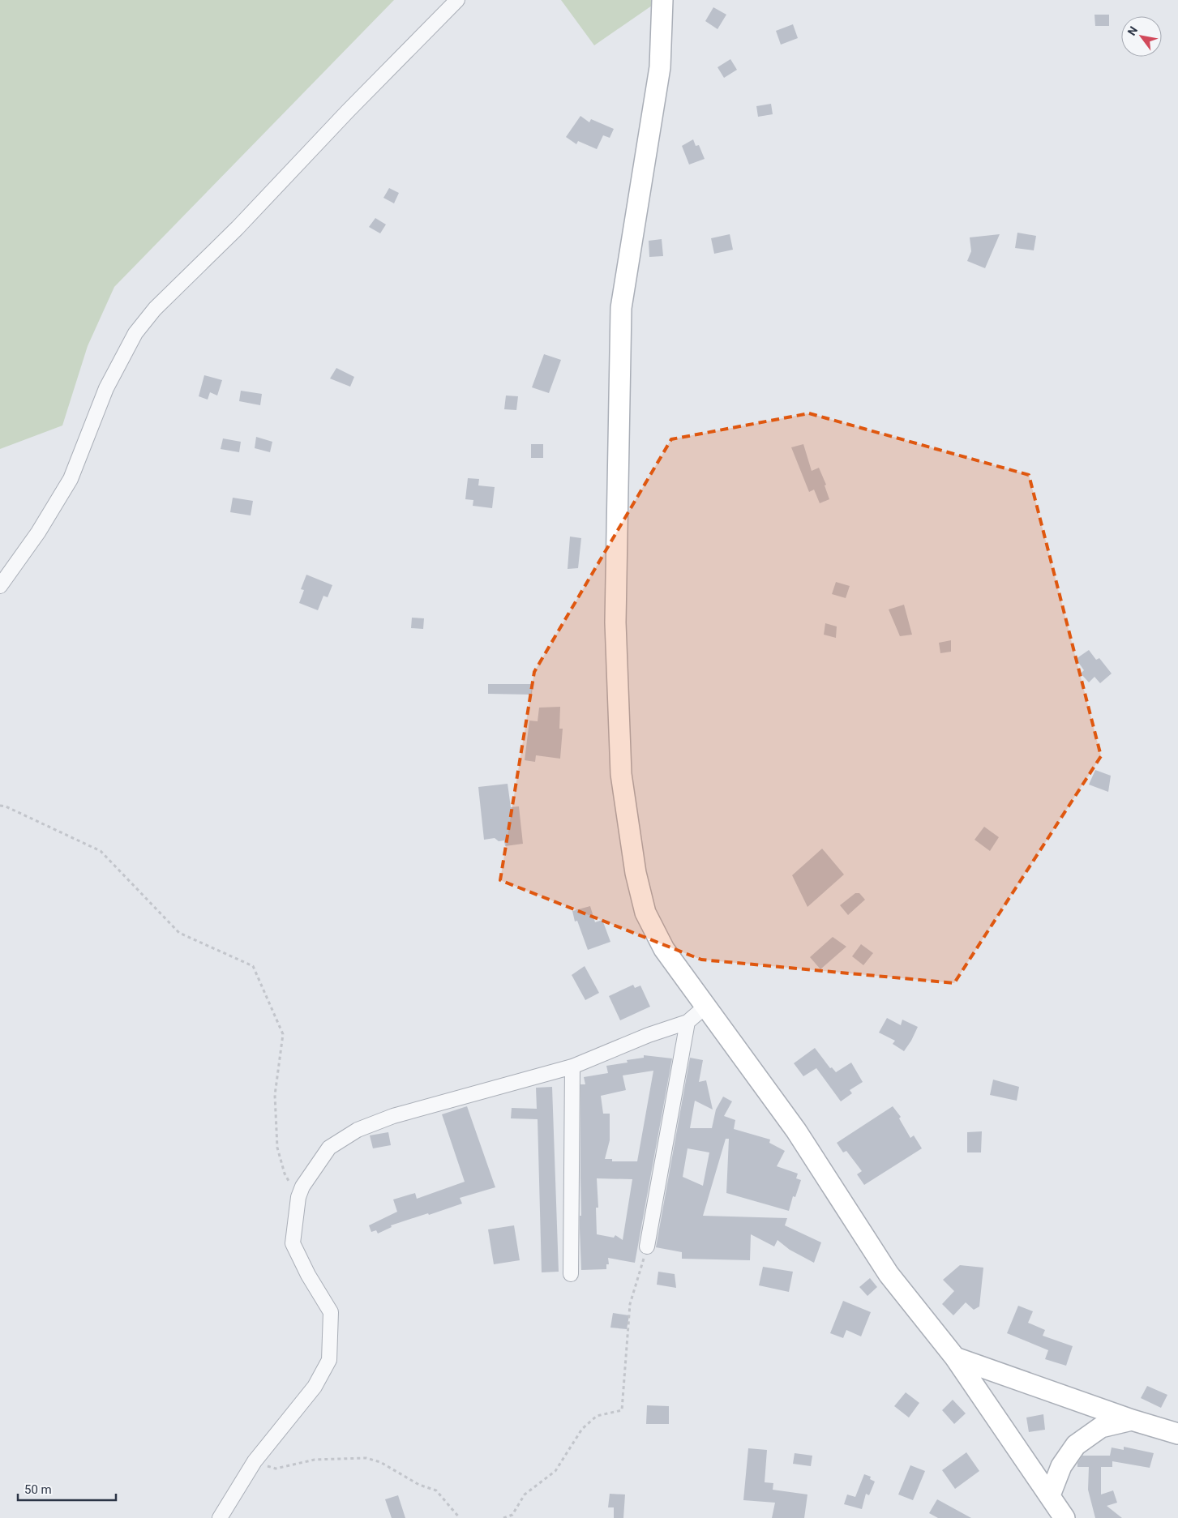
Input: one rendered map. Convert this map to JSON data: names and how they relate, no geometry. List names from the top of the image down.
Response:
{
  "scale_bar": "50 m",
  "north": "top left"
}
